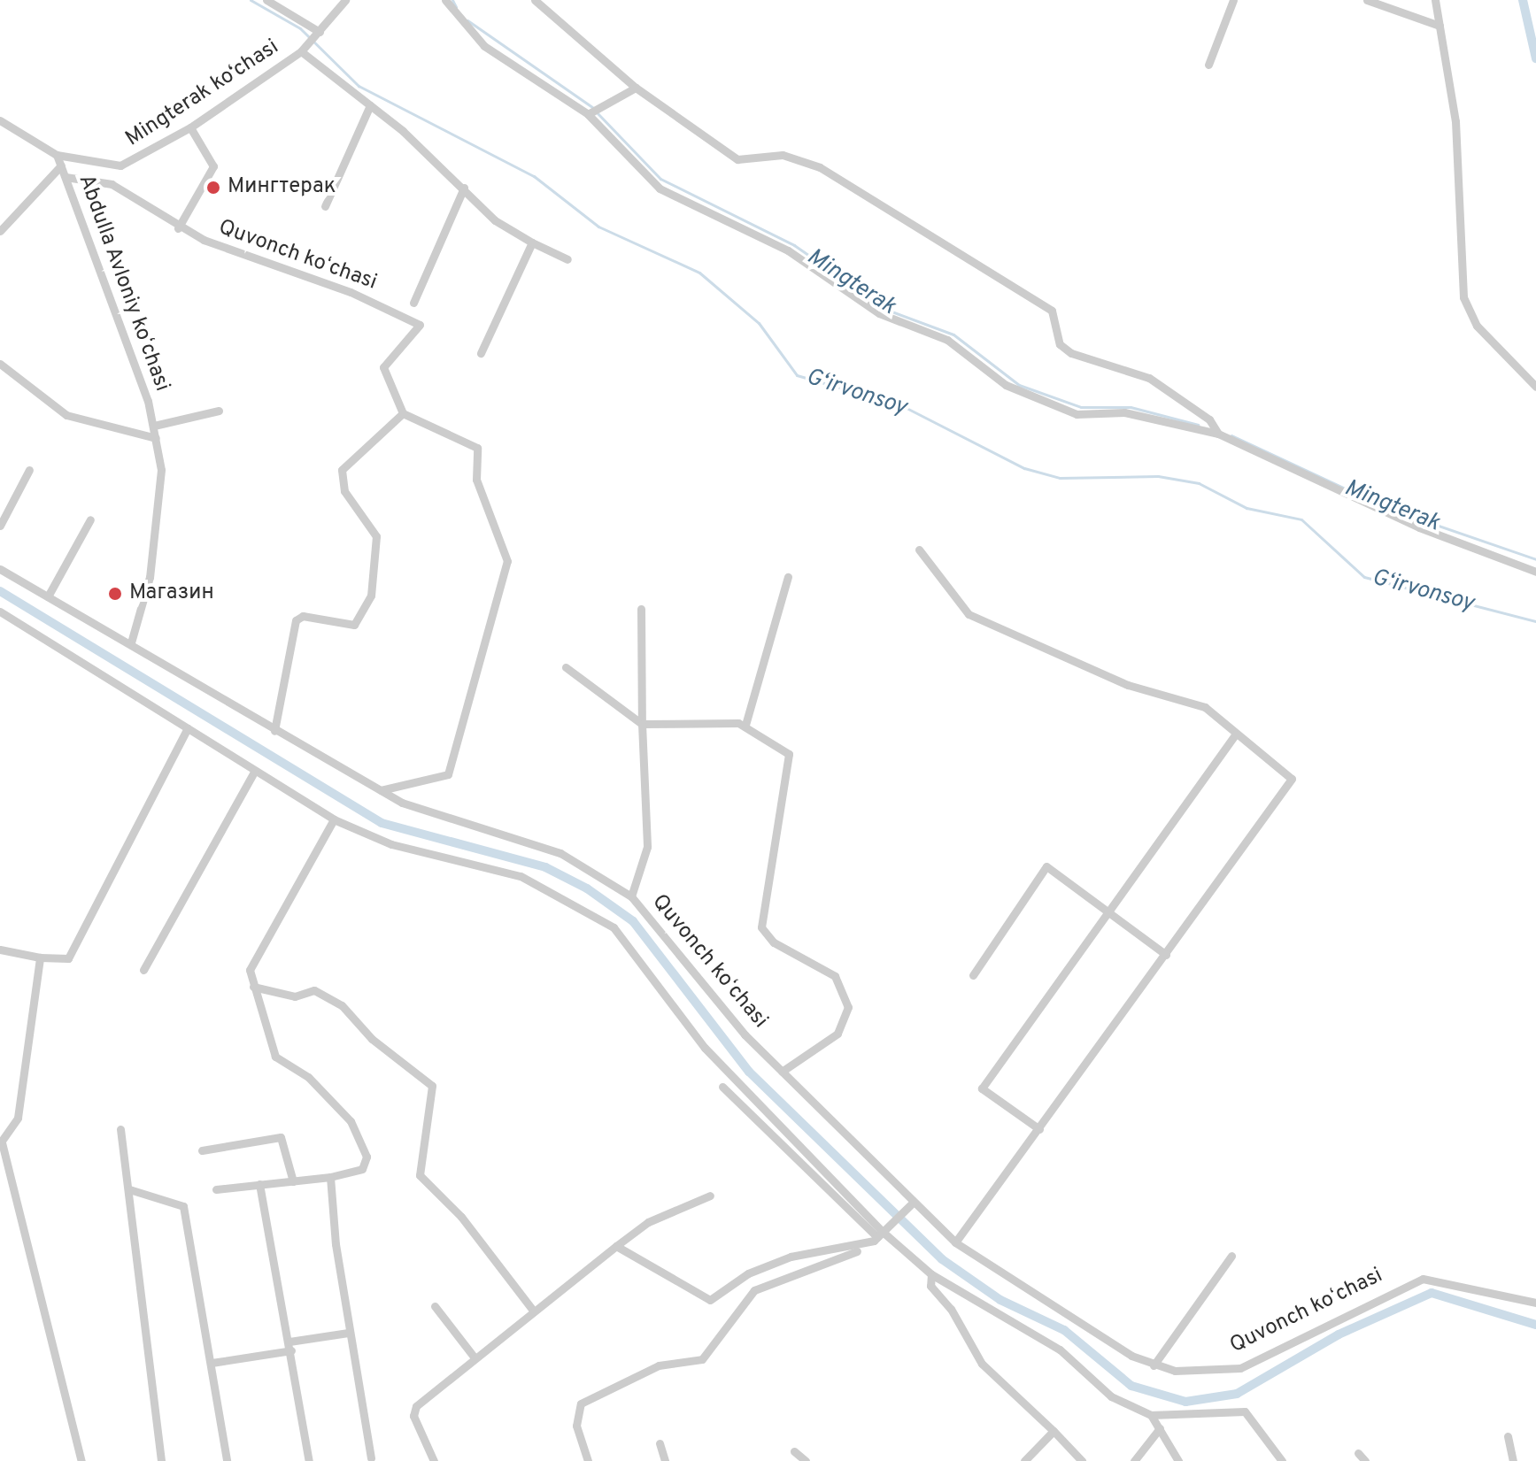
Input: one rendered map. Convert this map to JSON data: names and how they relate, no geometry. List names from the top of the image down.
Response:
{
  "streets": {
    "street": ["Mingterak ko‘chasi", "Quvonch koʻchasi", "Abdulla Avloniy koʻchasi"]
  },
  "crossings": [
    ["Mingterak ko‘chasi", "Abdulla Avloniy koʻchasi"],
    ["Quvonch koʻchasi", "Abdulla Avloniy koʻchasi"]
  ],
  "water": ["Mingterak", "G‘irvonsoy"],
  "places": ["Мингтерак", "Магазин"]
}
